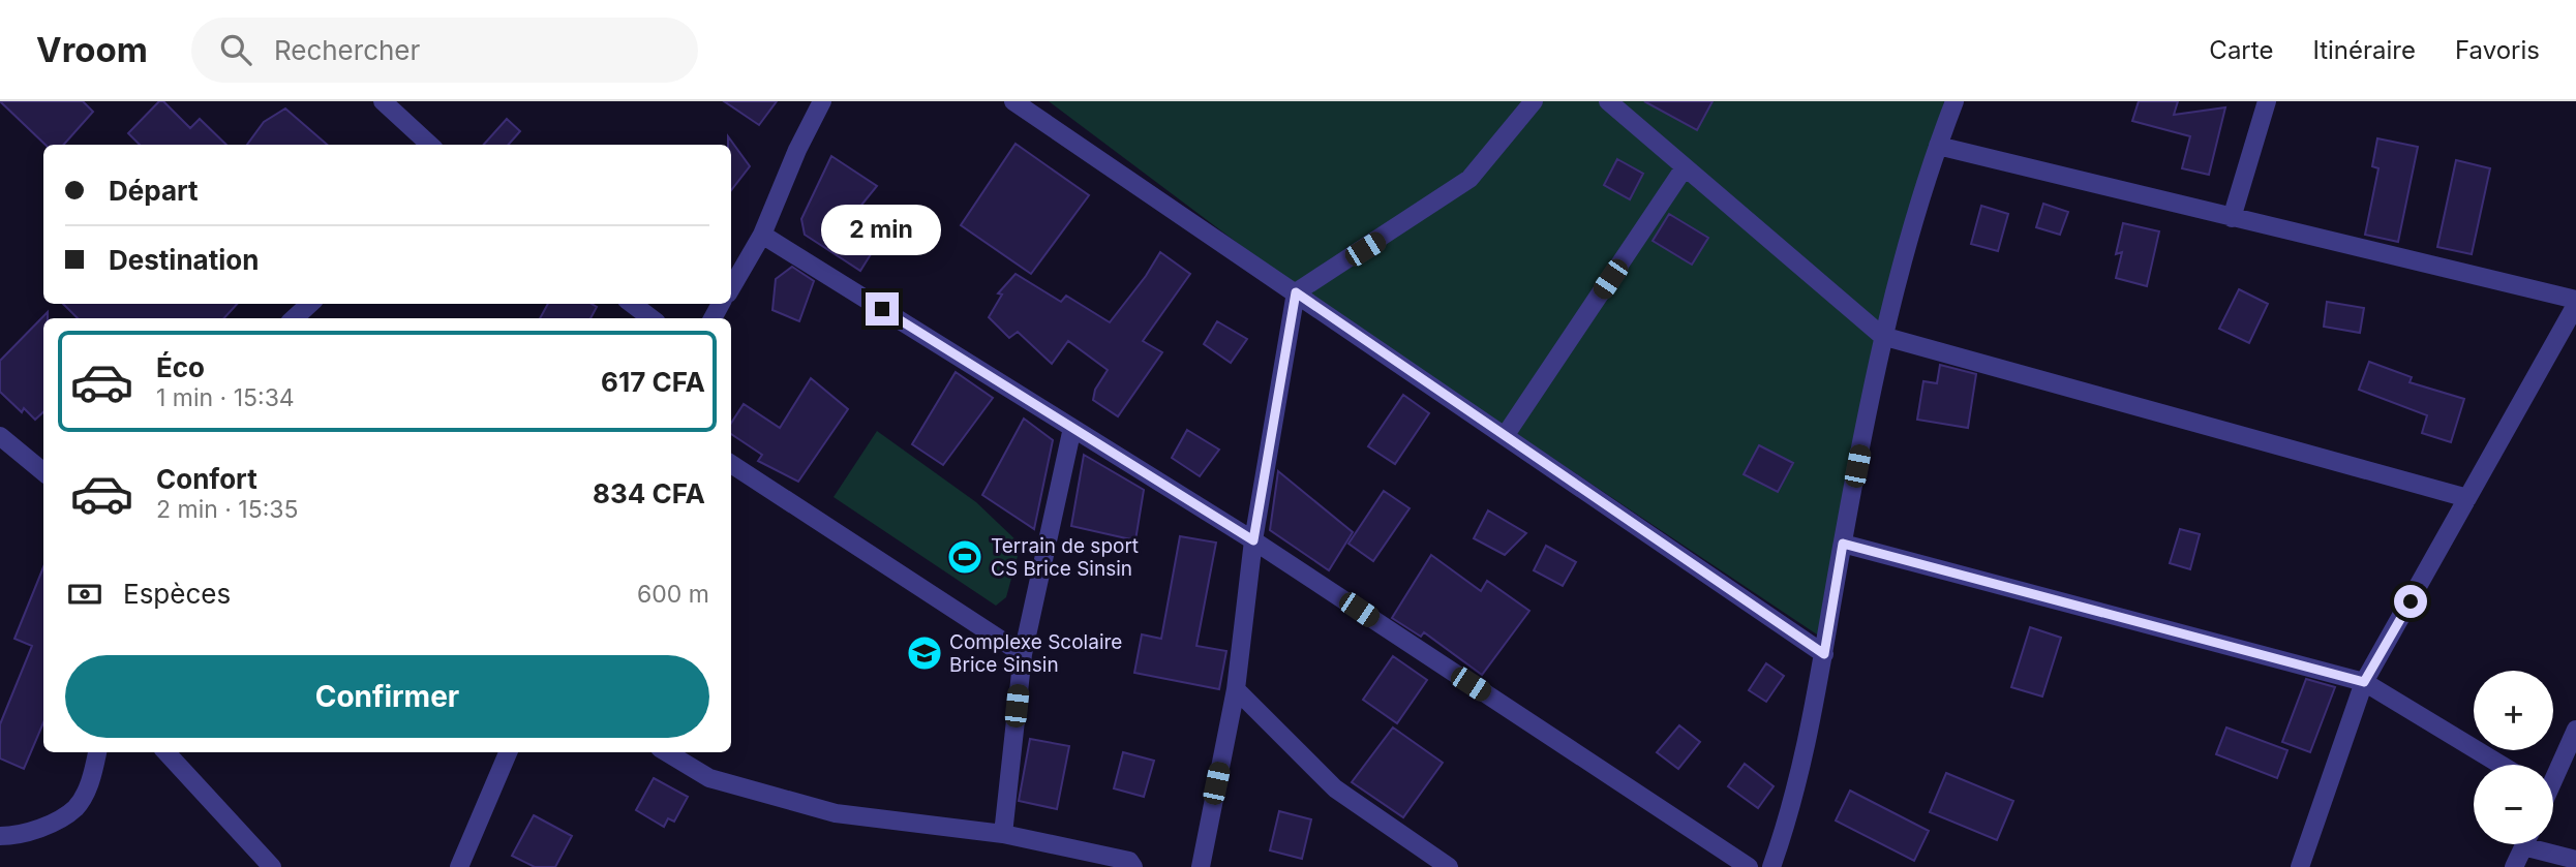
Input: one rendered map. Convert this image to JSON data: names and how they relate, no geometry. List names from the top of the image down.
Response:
{
  "places": {
    "sports": ["Terrain de sport CS Brice Sinsin"],
    "school or university": ["Complexe Scolaire Brice Sinsin"]
  },
  "page": {
    "header": "Vroom",
    "search": "Rechercher",
    "nav": ["Carte", "Itinéraire", "Favoris"],
    "banner": ["Départ", "Destination"],
    "bubble": "2 min",
    "list": [
      {
        "name": "Éco",
        "note": "1 min · 15:34",
        "value": "617 CFA"
      },
      {
        "name": "Confort",
        "note": "2 min · 15:35",
        "value": "834 CFA"
      }
    ],
    "pay": ["Espèces", "600 m"],
    "buttons": "Confirmer",
    "map_buttons": ["+", "−"]
  }
}
